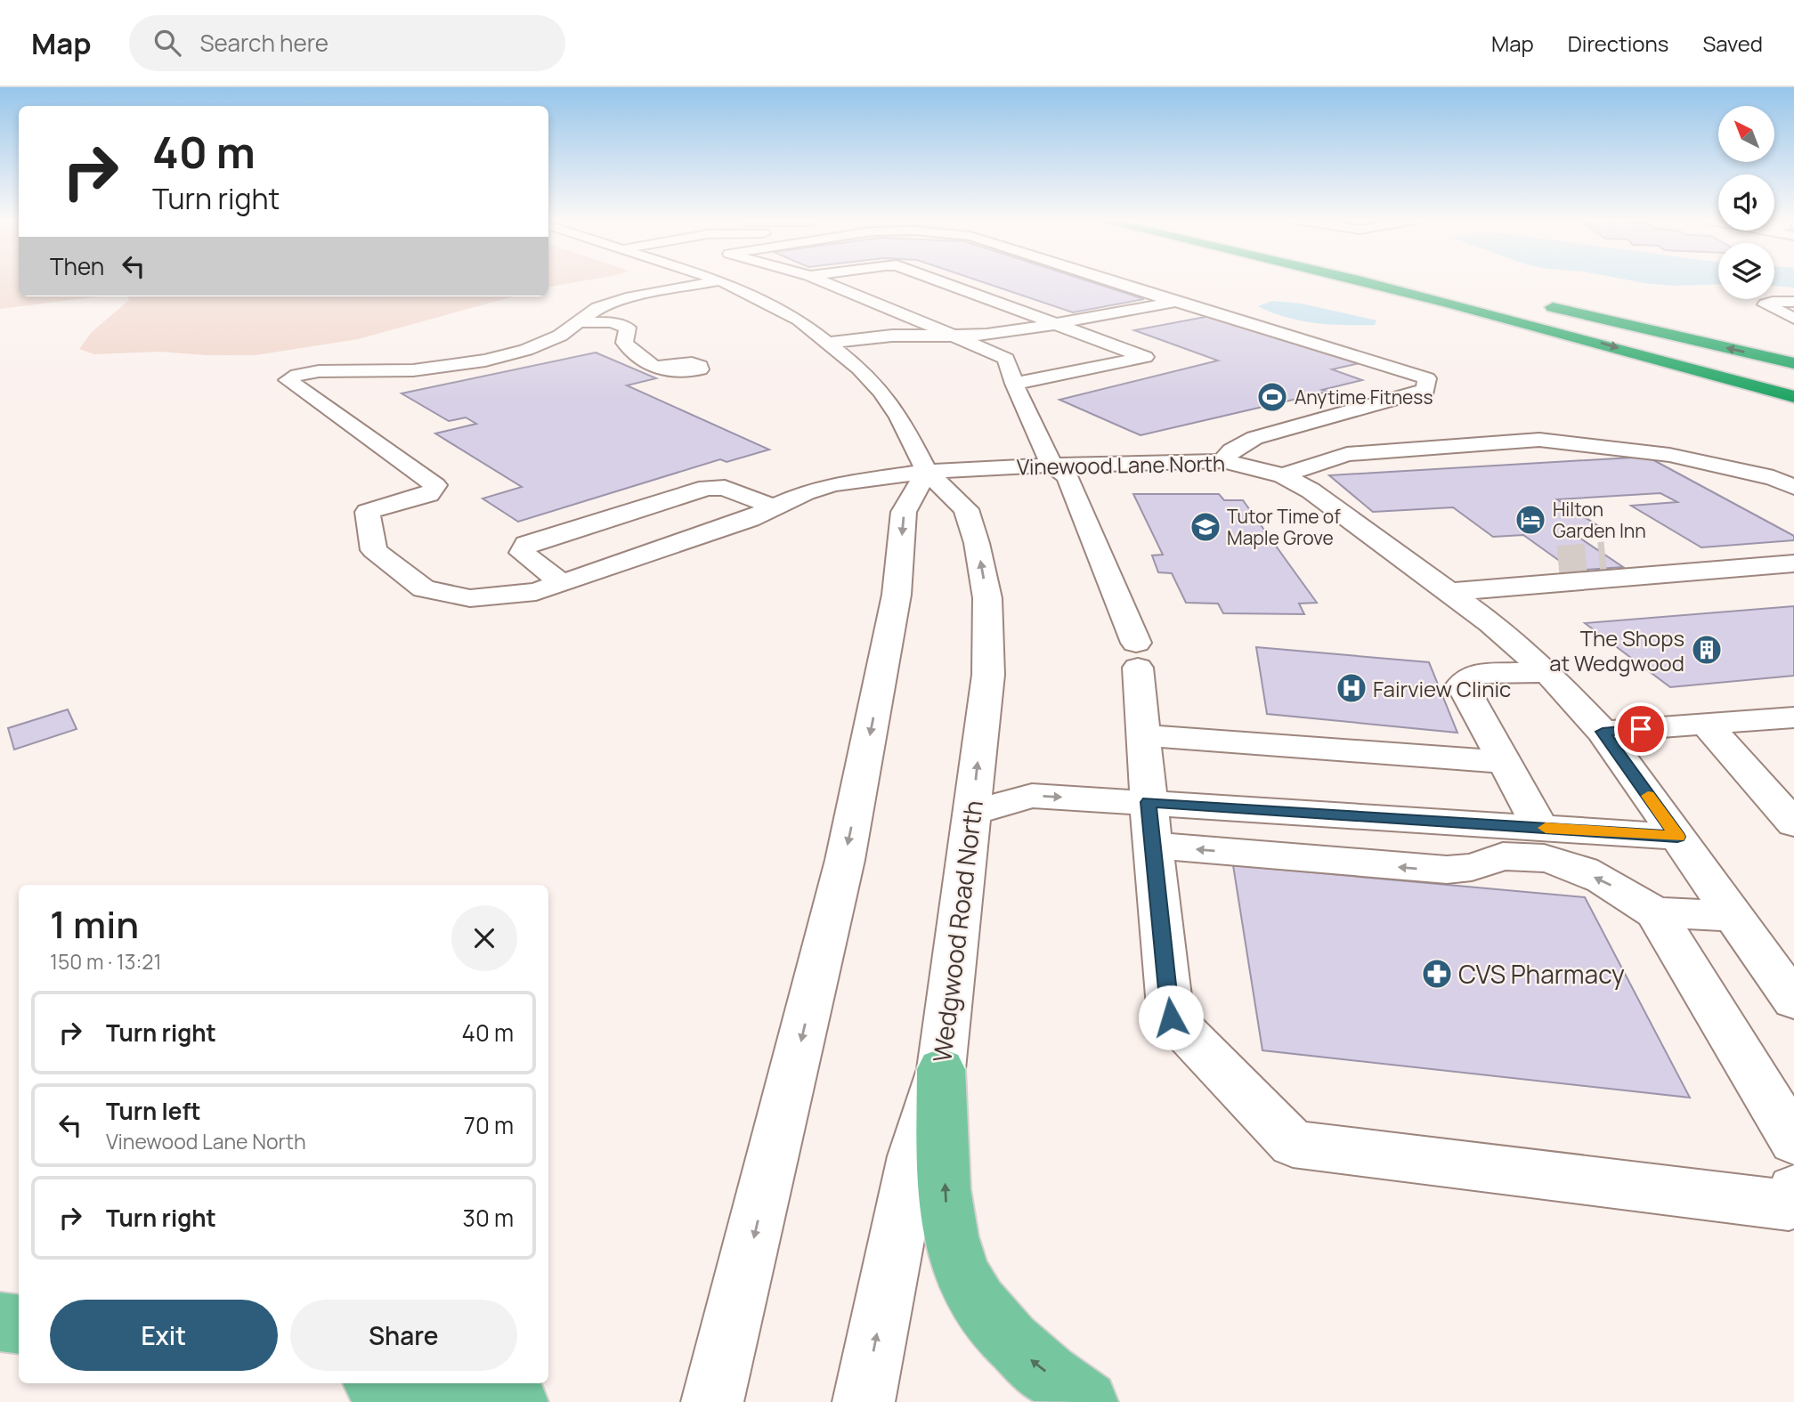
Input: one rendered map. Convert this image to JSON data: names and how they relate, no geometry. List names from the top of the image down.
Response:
{
  "streets": {
    "street": ["Vinewood Lane North", "Wedgwood Road North"]
  },
  "crossings": [
    ["Vinewood Lane North", "Wedgwood Road North"]
  ],
  "places": {
    "sports": ["Anytime Fitness"],
    "hotel": ["Hilton Garden Inn"],
    "school or university": ["Tutor Time of Maple Grove"],
    "building": ["The Shops at Wedgwood"],
    "hospital": ["Fairview Clinic"],
    "pharmacy": ["CVS Pharmacy"]
  },
  "north": "top left",
  "page": {
    "header": "Map",
    "search": "Search here",
    "nav": ["Map", "Directions", "Saved"],
    "turn": ["40 m", "Turn right"],
    "then": "Then",
    "heading": ["1 min", "150 m · 13:21"],
    "list": [
      {
        "name": "Turn right",
        "value": "40 m"
      },
      {
        "name": "Turn left",
        "note": "Vinewood Lane North",
        "value": "70 m"
      },
      {
        "name": "Turn right",
        "value": "30 m"
      }
    ],
    "buttons": ["Exit", "Share"]
  }
}
